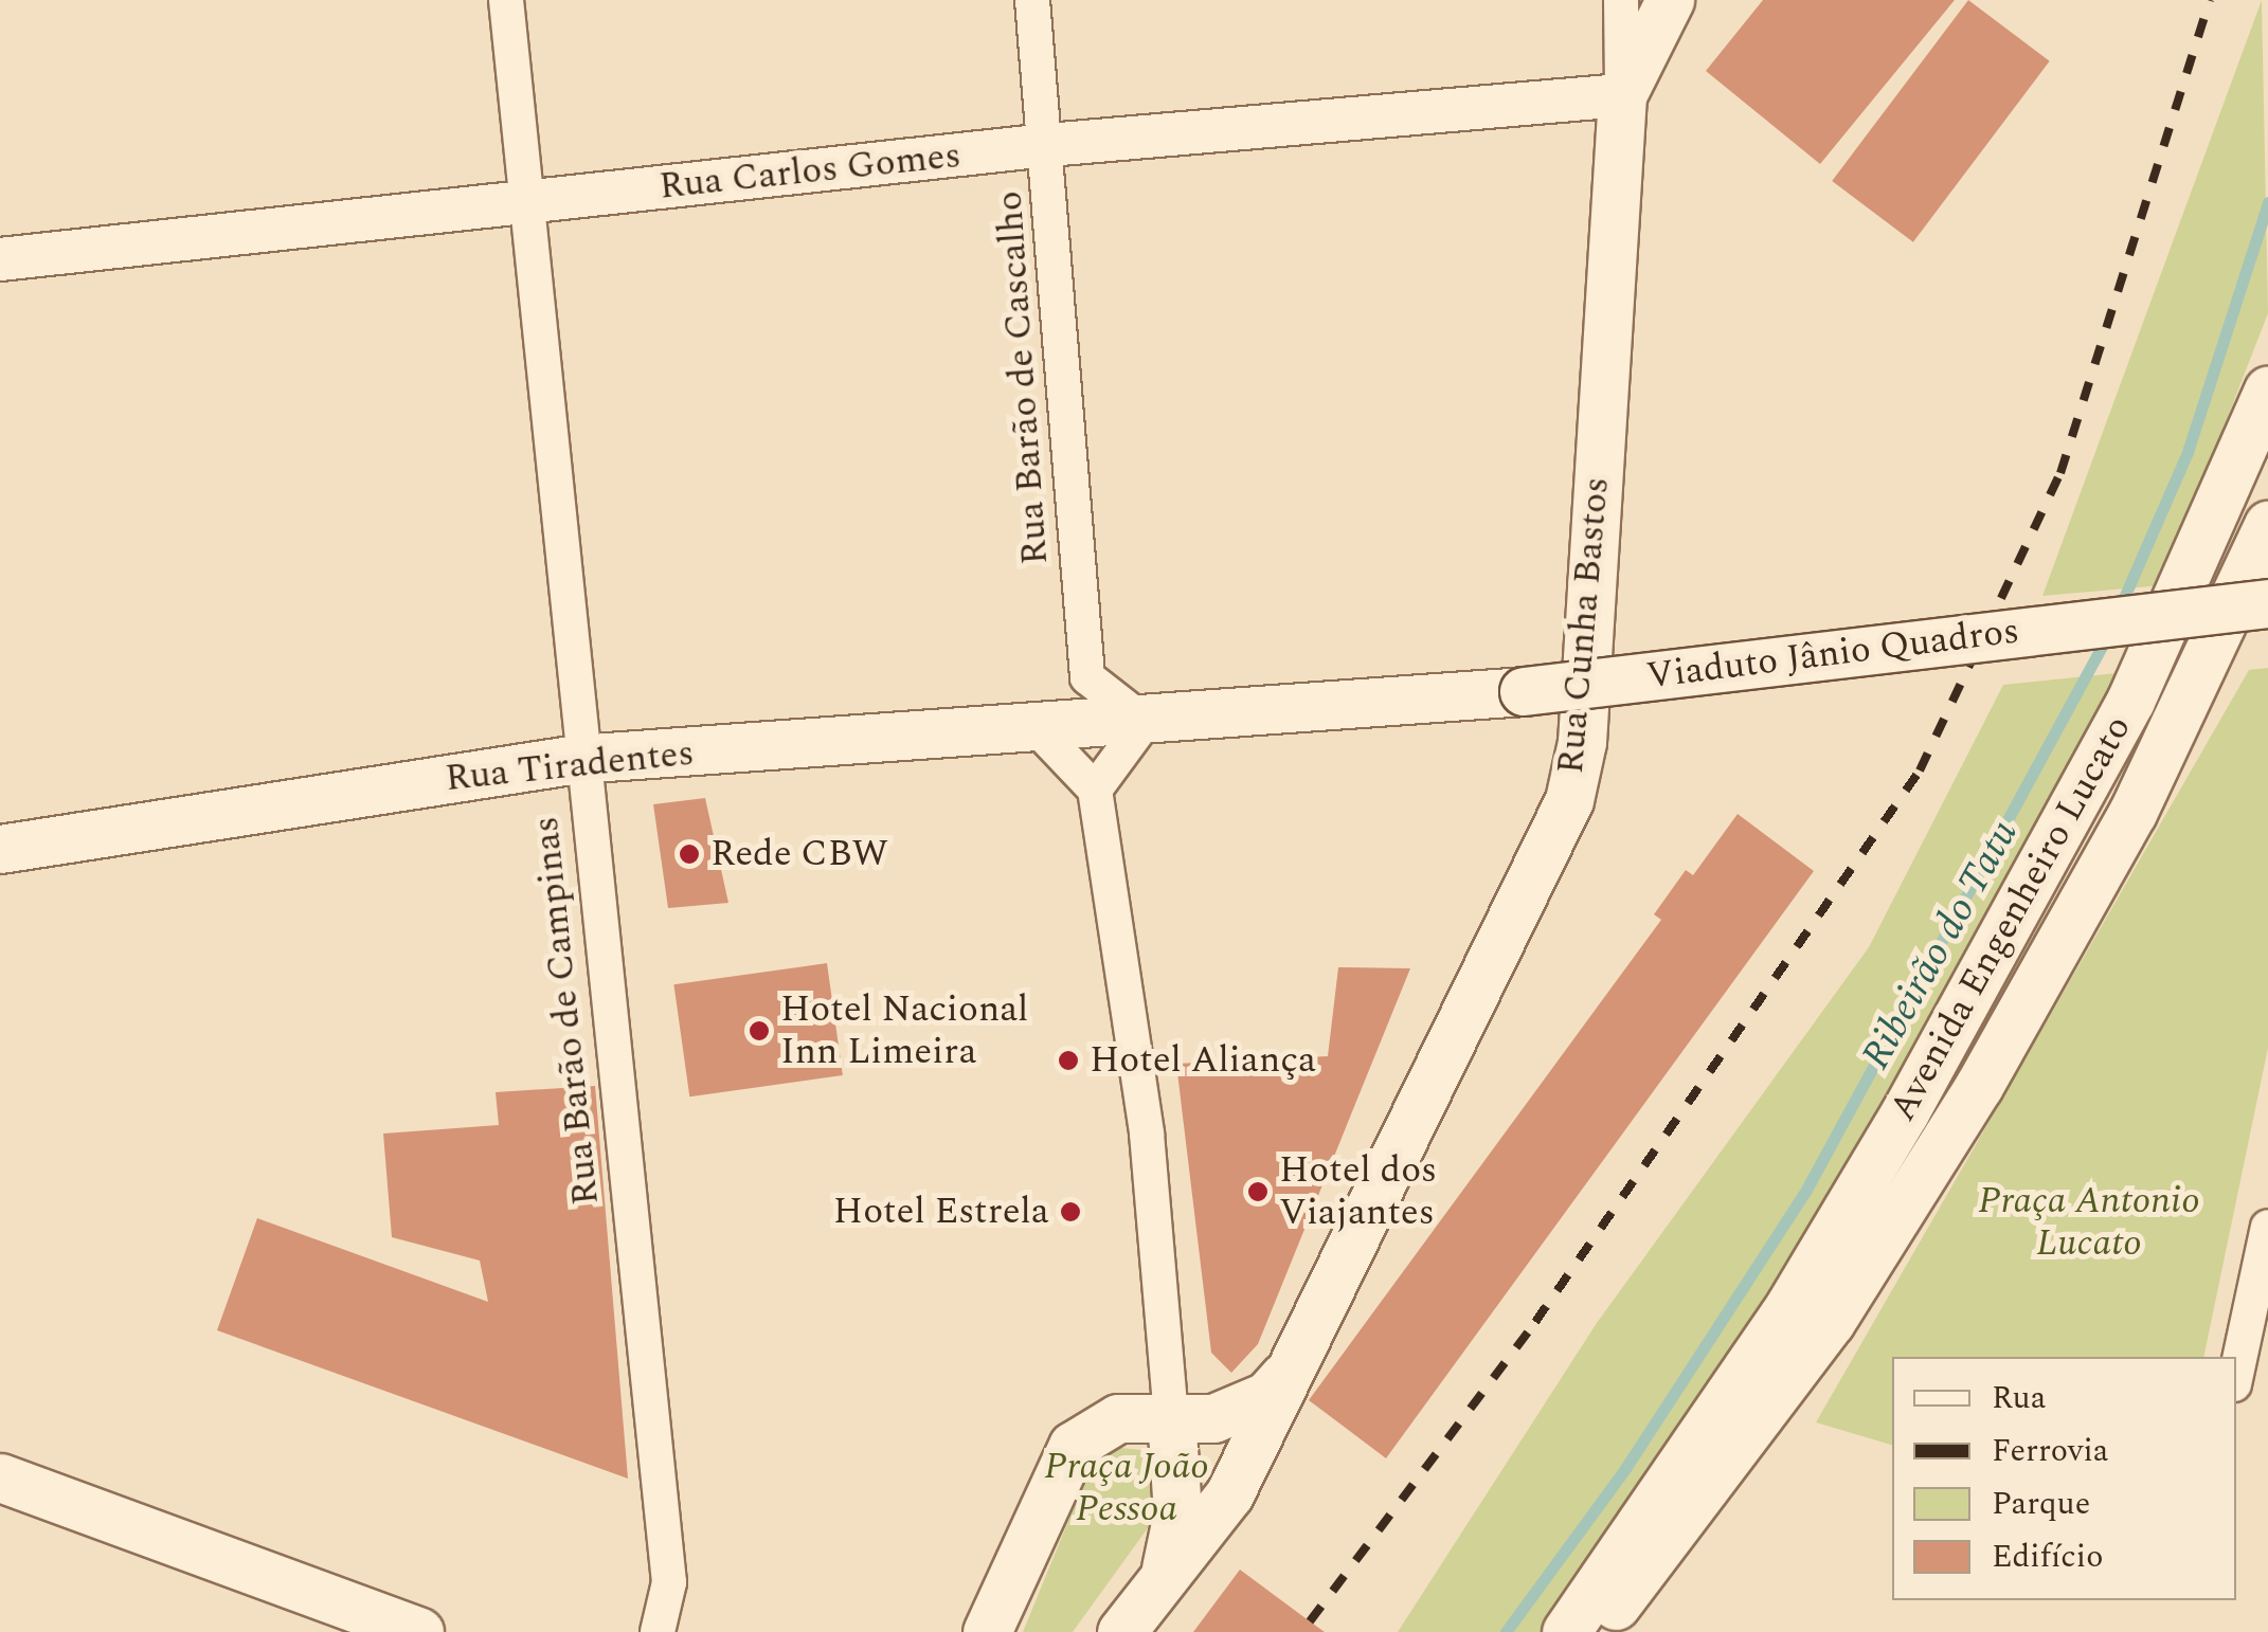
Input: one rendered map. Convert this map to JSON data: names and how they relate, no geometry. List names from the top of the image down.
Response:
{
  "streets": {
    "main road": [
      "Rua Cunha Bastos",
      "Viaduto Jânio Quadros",
      "Rua Tiradentes",
      "Avenida Engenheiro Lucato"
    ],
    "street": ["Rua Carlos Gomes", "Rua Barão de Cascalho", "Rua Barão de Campinas"]
  },
  "crossings": [
    ["Rua Carlos Gomes", "Rua Barão de Cascalho"],
    ["Rua Carlos Gomes", "Rua Cunha Bastos"],
    ["Rua Carlos Gomes", "Rua Barão de Campinas"],
    ["Rua Barão de Cascalho", "Viaduto Jânio Quadros"],
    ["Rua Barão de Cascalho", "Rua Tiradentes"],
    ["Viaduto Jânio Quadros", "Rua Tiradentes"],
    ["Rua Tiradentes", "Rua Barão de Campinas"]
  ],
  "water": ["Ribeirão do Tatu"],
  "parks": ["Praça Antonio Lucato", "Praça João Pessoa"],
  "places": [
    "Rede CBW",
    "Hotel Nacional Inn Limeira",
    "Hotel Aliança",
    "Hotel dos Viajantes",
    "Hotel Estrela"
  ],
  "legend": [
    "Rua",
    "Ferrovia",
    "Parque",
    "Edifício"
  ]
}
